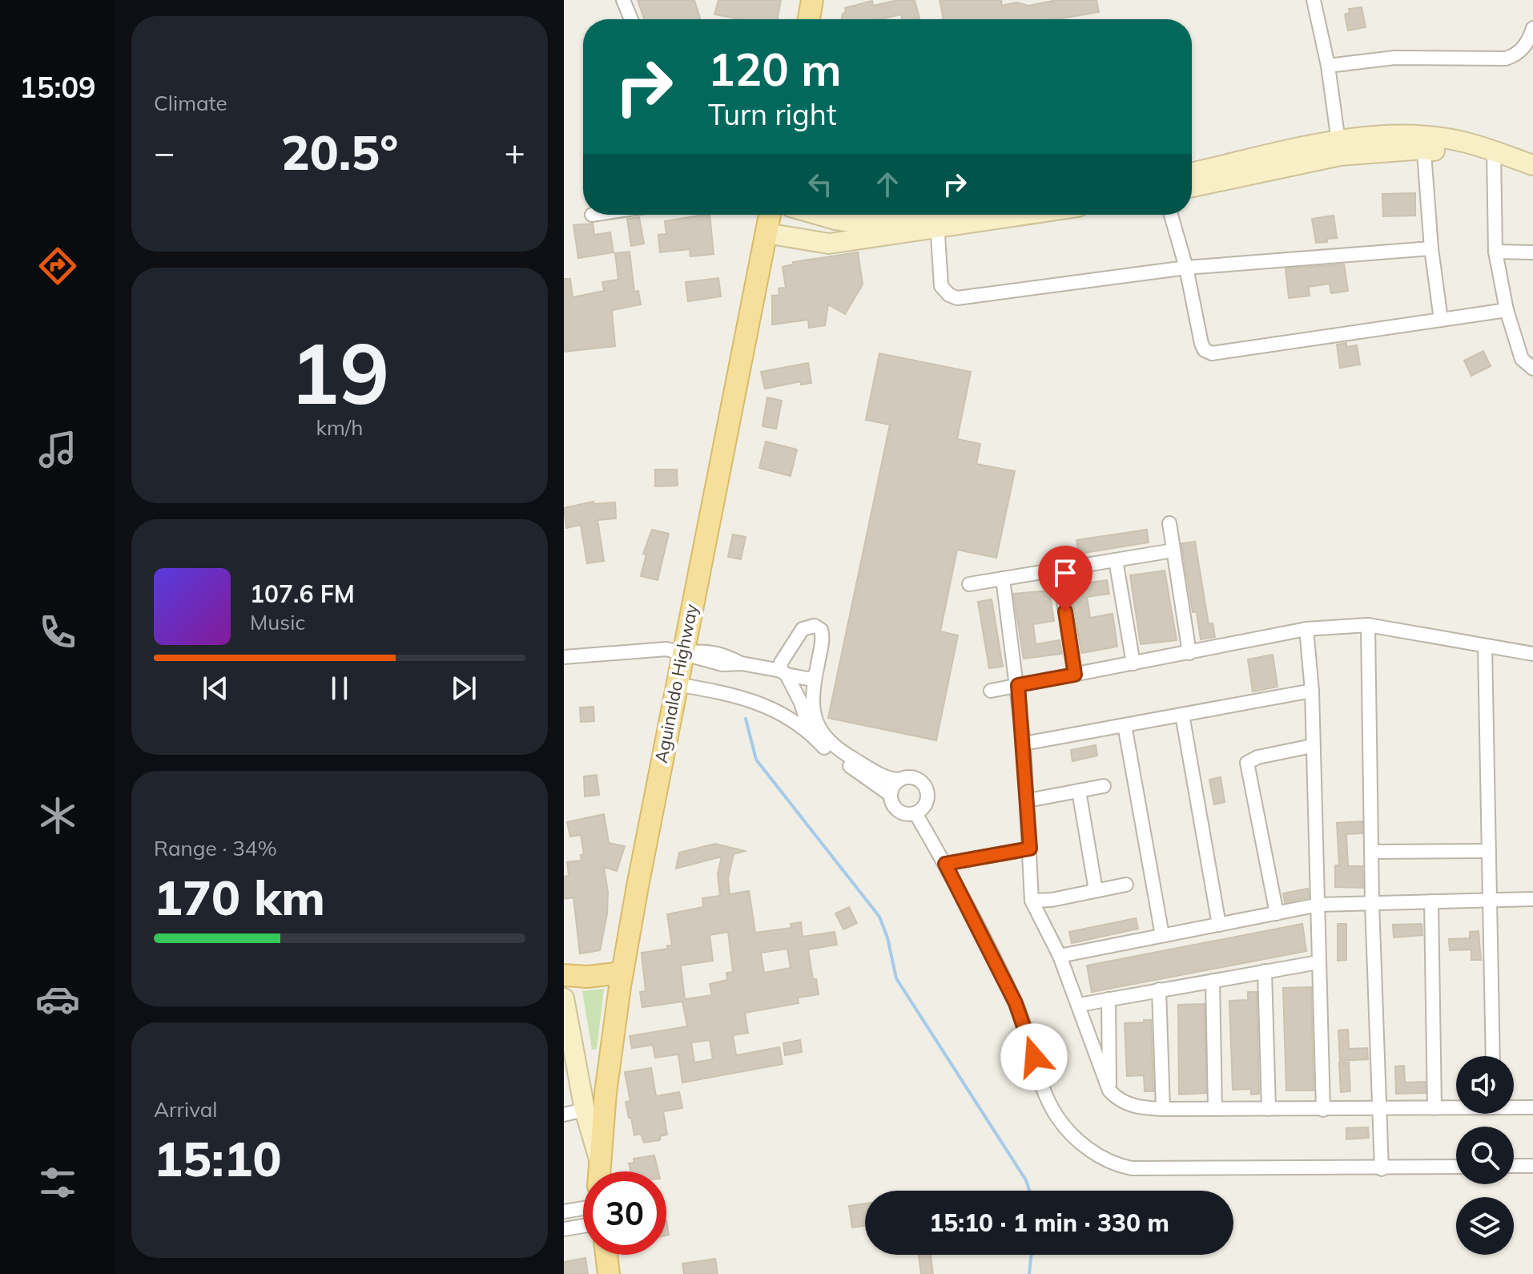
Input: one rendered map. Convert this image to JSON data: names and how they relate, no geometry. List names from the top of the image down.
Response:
{
  "streets": {
    "main road": ["Aguinaldo Highway"]
  },
  "page": {
    "tabs": "15:09",
    "tile": [
      "Climate",
      ["19", "km/h"],
      ["Range · 34%", "170 km"],
      ["Arrival", "15:10"]
    ],
    "turn": ["120 m", "Turn right"],
    "heat": ["−", "20.5°", "+"],
    "song": ["107.6 FM", "Music"],
    "limit": "30",
    "trip": "15:10 · 1 min · 330 m"
  }
}
